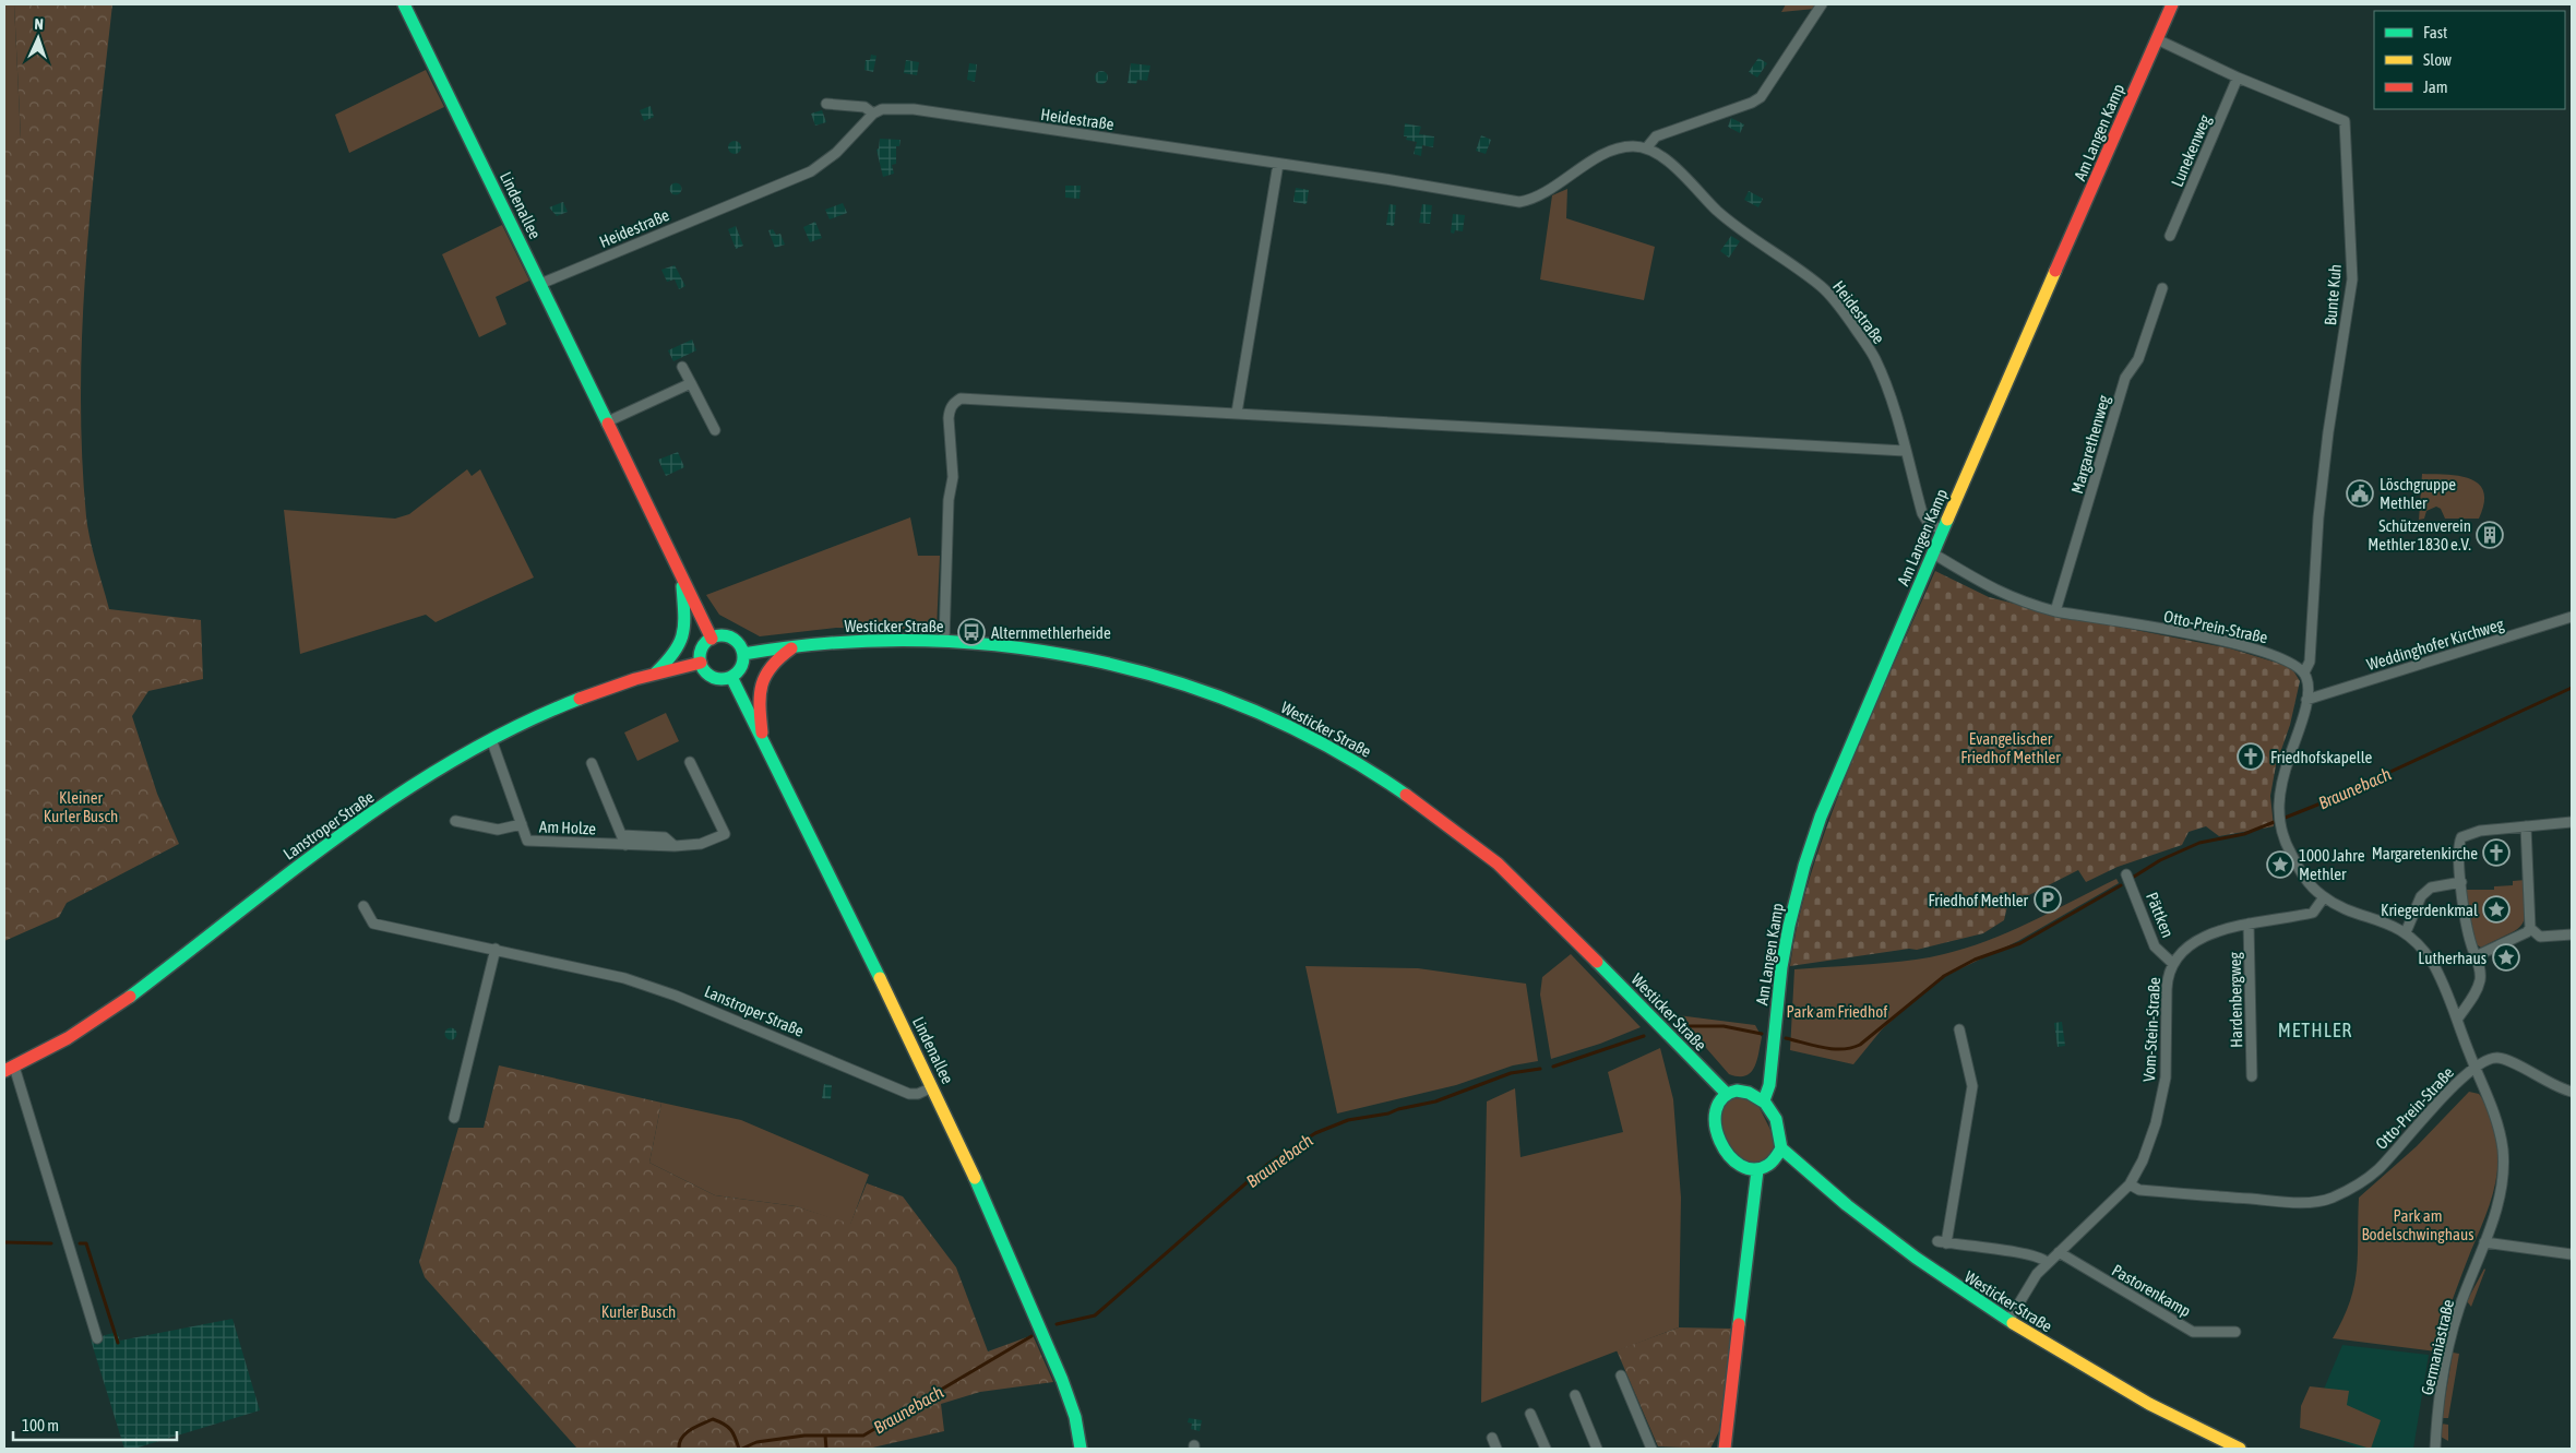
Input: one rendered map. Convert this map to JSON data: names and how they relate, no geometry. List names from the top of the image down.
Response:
{
  "streets": {
    "street": [
      "Heidestraße",
      "Am Langen Kamp",
      "Lunekenweg",
      "Lindenallee",
      "Bunte Kuh",
      "Margarethenweg",
      "Westicker Straße",
      "Otto-Prein-Straße",
      "Weddinghofer Kirchweg",
      "Lanstroper Straße",
      "Am Holze",
      "Pättken",
      "Hardenbergweg",
      "Vom-Stein-Straße",
      "Pastorenkamp",
      "Germaniastraße"
    ]
  },
  "crossings": [
    ["Heidestraße", "Am Langen Kamp"],
    ["Heidestraße", "Lindenallee"],
    ["Am Langen Kamp", "Bunte Kuh"],
    ["Am Langen Kamp", "Westicker Straße"],
    ["Am Langen Kamp", "Otto-Prein-Straße"],
    ["Lunekenweg", "Bunte Kuh"],
    ["Lindenallee", "Westicker Straße"],
    ["Lindenallee", "Lanstroper Straße"],
    ["Bunte Kuh", "Otto-Prein-Straße"],
    ["Margarethenweg", "Otto-Prein-Straße"],
    ["Westicker Straße", "Lanstroper Straße"],
    ["Westicker Straße", "Vom-Stein-Straße"],
    ["Otto-Prein-Straße", "Weddinghofer Kirchweg"],
    ["Otto-Prein-Straße", "Vom-Stein-Straße"],
    ["Otto-Prein-Straße", "Germaniastraße"],
    ["Lanstroper Straße", "Am Holze"],
    ["Pättken", "Vom-Stein-Straße"],
    ["Hardenbergweg", "Vom-Stein-Straße"],
    ["Vom-Stein-Straße", "Pastorenkamp"]
  ],
  "districts": ["METHLER"],
  "water": ["Braunebach"],
  "parks": [
    "Evangelischer Friedhof Methler",
    "Kleiner Kurler Busch",
    "Park am Friedhof",
    "Park am Bodelschwinghaus",
    "Kurler Busch"
  ],
  "places": {
    "public building": ["Löschgruppe Methler"],
    "building": ["Schützenverein Methler 1830 e.V."],
    "bus stop": ["Alternmethlerheide"],
    "church": ["Friedhofskapelle", "Margaretenkirche"],
    "place": ["1000 Jahre Methler", "Kriegerdenkmal", "Lutherhaus"],
    "parking": ["Friedhof Methler"]
  },
  "legend": ["Fast", "Slow", "Jam"],
  "scale_bar": "100 m",
  "north": "top"
}
